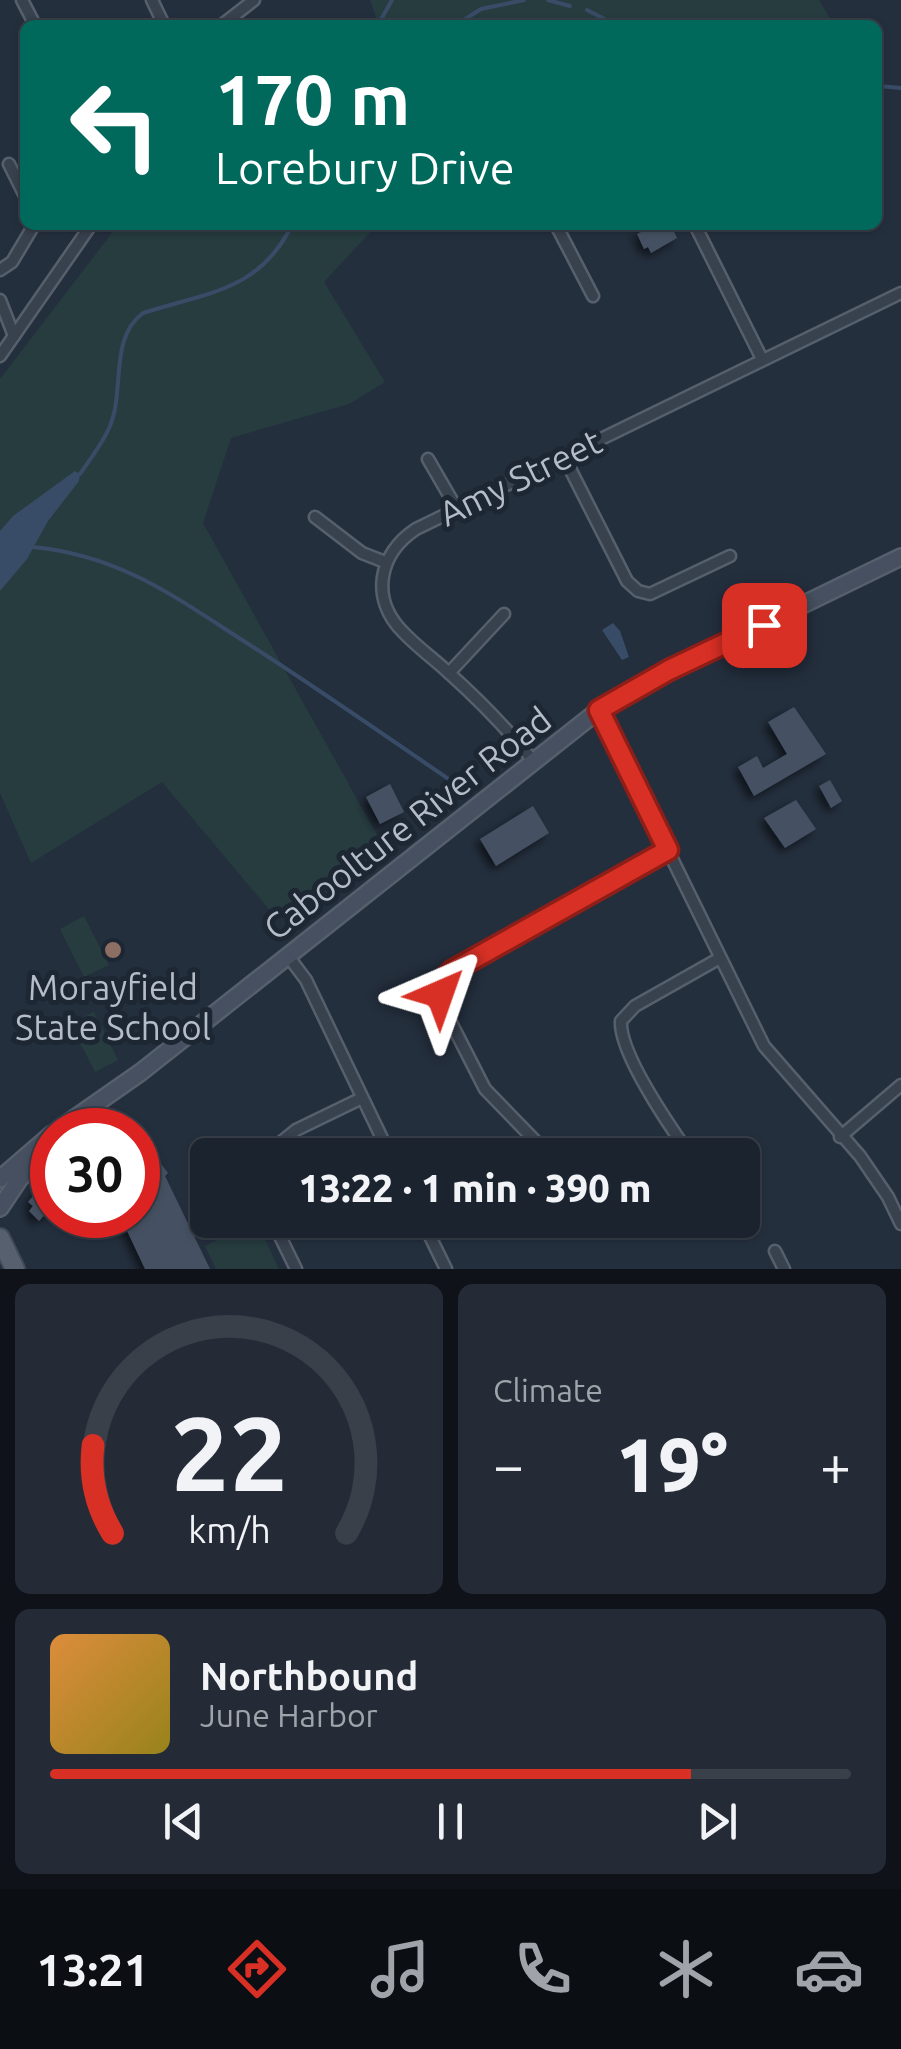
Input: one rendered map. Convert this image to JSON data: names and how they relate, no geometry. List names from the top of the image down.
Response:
{
  "streets": {
    "main road": ["Caboolture River Road"],
    "street": ["Amy Street"]
  },
  "places": ["Morayfield State School"],
  "page": {
    "turn": ["170 m", "Lorebury Drive"],
    "limit": "30",
    "trip": "13:22 · 1 min · 390 m",
    "tile": "Climate",
    "heat": ["−", "19°", "+"],
    "song": ["Northbound", "June Harbor"],
    "tabs": "13:21",
    "gauge": ["22", "km/h"]
  }
}
